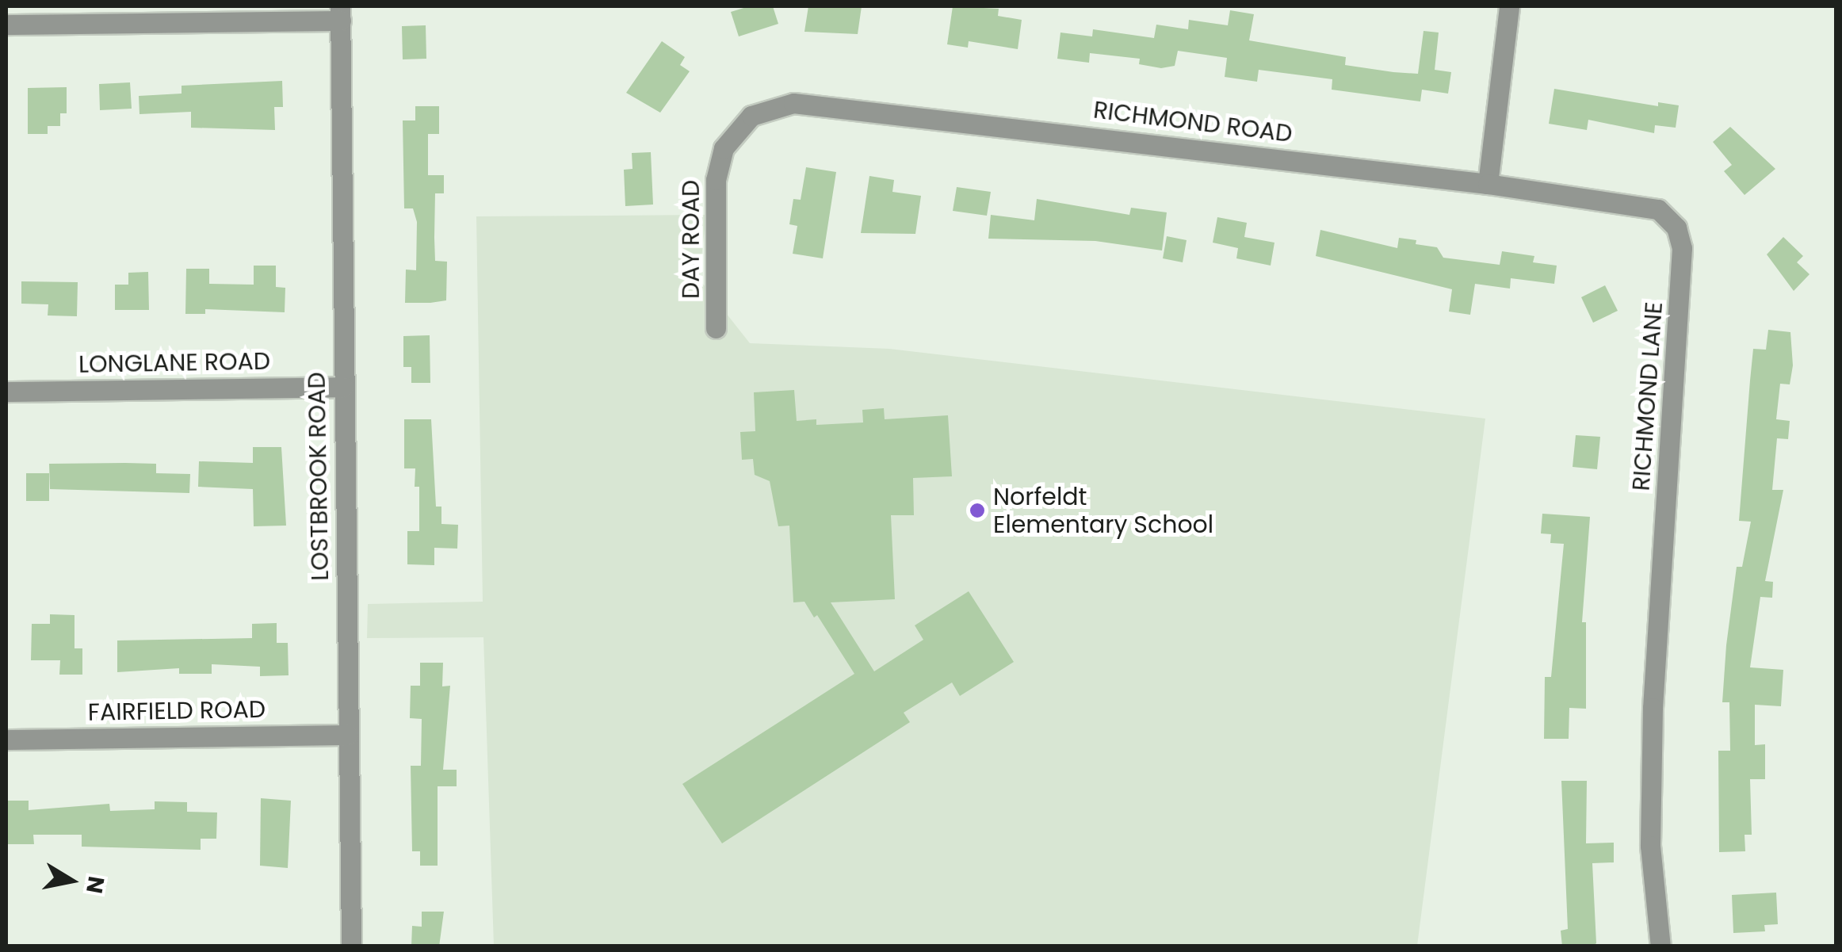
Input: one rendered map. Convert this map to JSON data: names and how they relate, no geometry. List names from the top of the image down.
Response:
{
  "streets": {
    "street": [
      "RICHMOND ROAD",
      "DAY ROAD",
      "LONGLANE ROAD",
      "RICHMOND LANE",
      "LOSTBROOK ROAD",
      "FAIRFIELD ROAD"
    ]
  },
  "crossings": [
    ["RICHMOND ROAD", "DAY ROAD"],
    ["RICHMOND ROAD", "RICHMOND LANE"],
    ["LONGLANE ROAD", "LOSTBROOK ROAD"],
    ["LOSTBROOK ROAD", "FAIRFIELD ROAD"]
  ],
  "places": ["Norfeldt Elementary School"],
  "north": "right"
}
